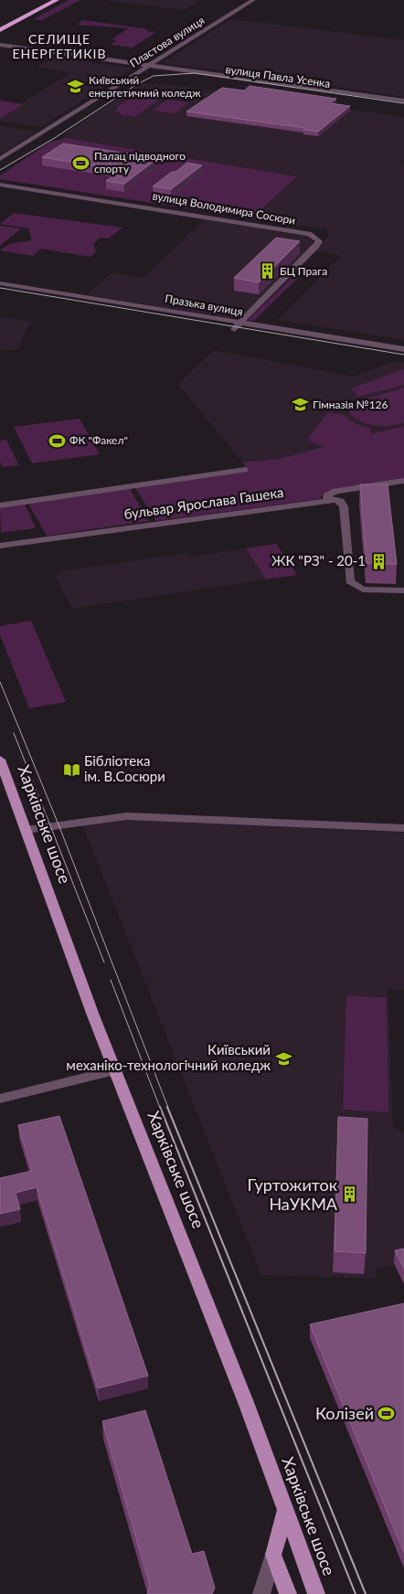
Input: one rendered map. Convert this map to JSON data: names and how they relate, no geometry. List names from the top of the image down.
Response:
{
  "streets": {
    "main road": ["Харківське шосе"],
    "street": [
      "Пластова вулиця",
      "вулиця Павла Усенка",
      "вулиця Володимира Сосюри",
      "Празька вулиця",
      "бульвар Ярослава Гашека"
    ]
  },
  "crossings": [
    ["Пластова вулиця", "вулиця Павла Усенка"],
    ["вулиця Володимира Сосюри", "Празька вулиця"]
  ],
  "districts": ["СЕЛИЩЕ ЕНЕРГЕТИКІВ"],
  "places": {
    "school or university": ["Київський енергетичний коледж", "Гімназія №126", "Київський механіко-технологічний коледж"],
    "sports": ["Палац підводного спорту", "ФК \"Факел\"", "Колізей"],
    "building": ["БЦ Прага", "ЖК \"РЗ\" - 20-1", "Гуртожиток НаУКМА"],
    "library": ["Бібліотека ім. В.Сосюри"]
  }
}
